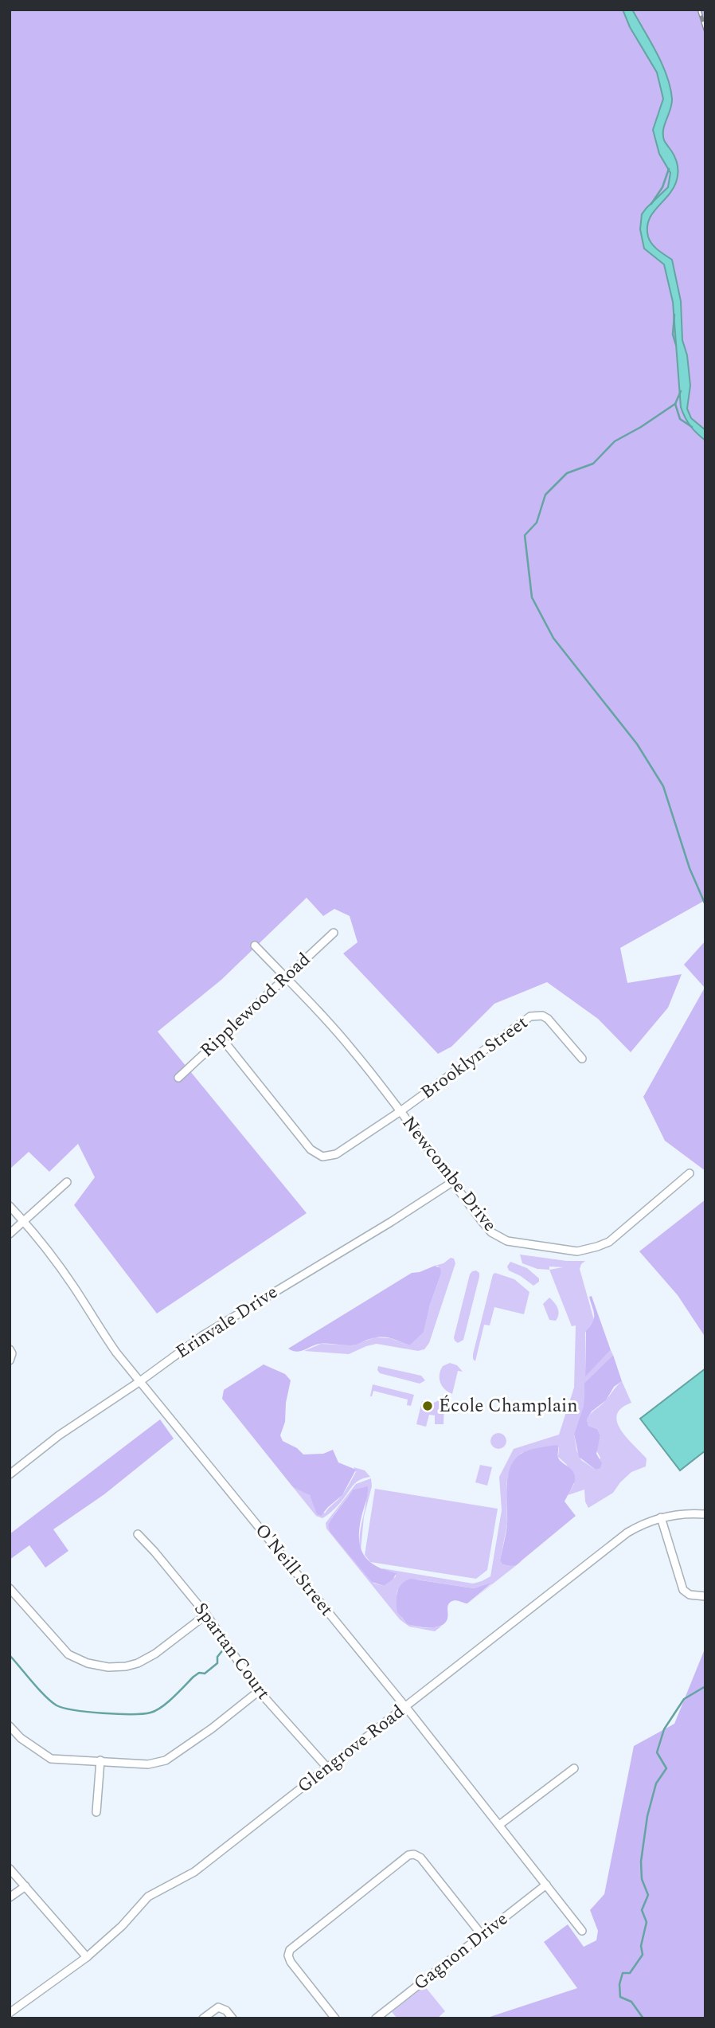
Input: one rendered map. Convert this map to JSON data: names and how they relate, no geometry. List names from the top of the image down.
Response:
{
  "streets": {
    "street": [
      "Ripplewood Road",
      "Brooklyn Street",
      "Newcombe Drive",
      "Erinvale Drive",
      "O'Neill Street",
      "Spartan Court",
      "Glengrove Road",
      "Gagnon Drive"
    ]
  },
  "crossings": [
    ["Ripplewood Road", "Brooklyn Street"],
    ["Ripplewood Road", "Newcombe Drive"],
    ["Brooklyn Street", "Newcombe Drive"],
    ["Newcombe Drive", "Erinvale Drive"],
    ["Erinvale Drive", "O'Neill Street"],
    ["O'Neill Street", "Glengrove Road"],
    ["O'Neill Street", "Gagnon Drive"],
    ["Spartan Court", "Glengrove Road"]
  ],
  "places": ["École Champlain"]
}
